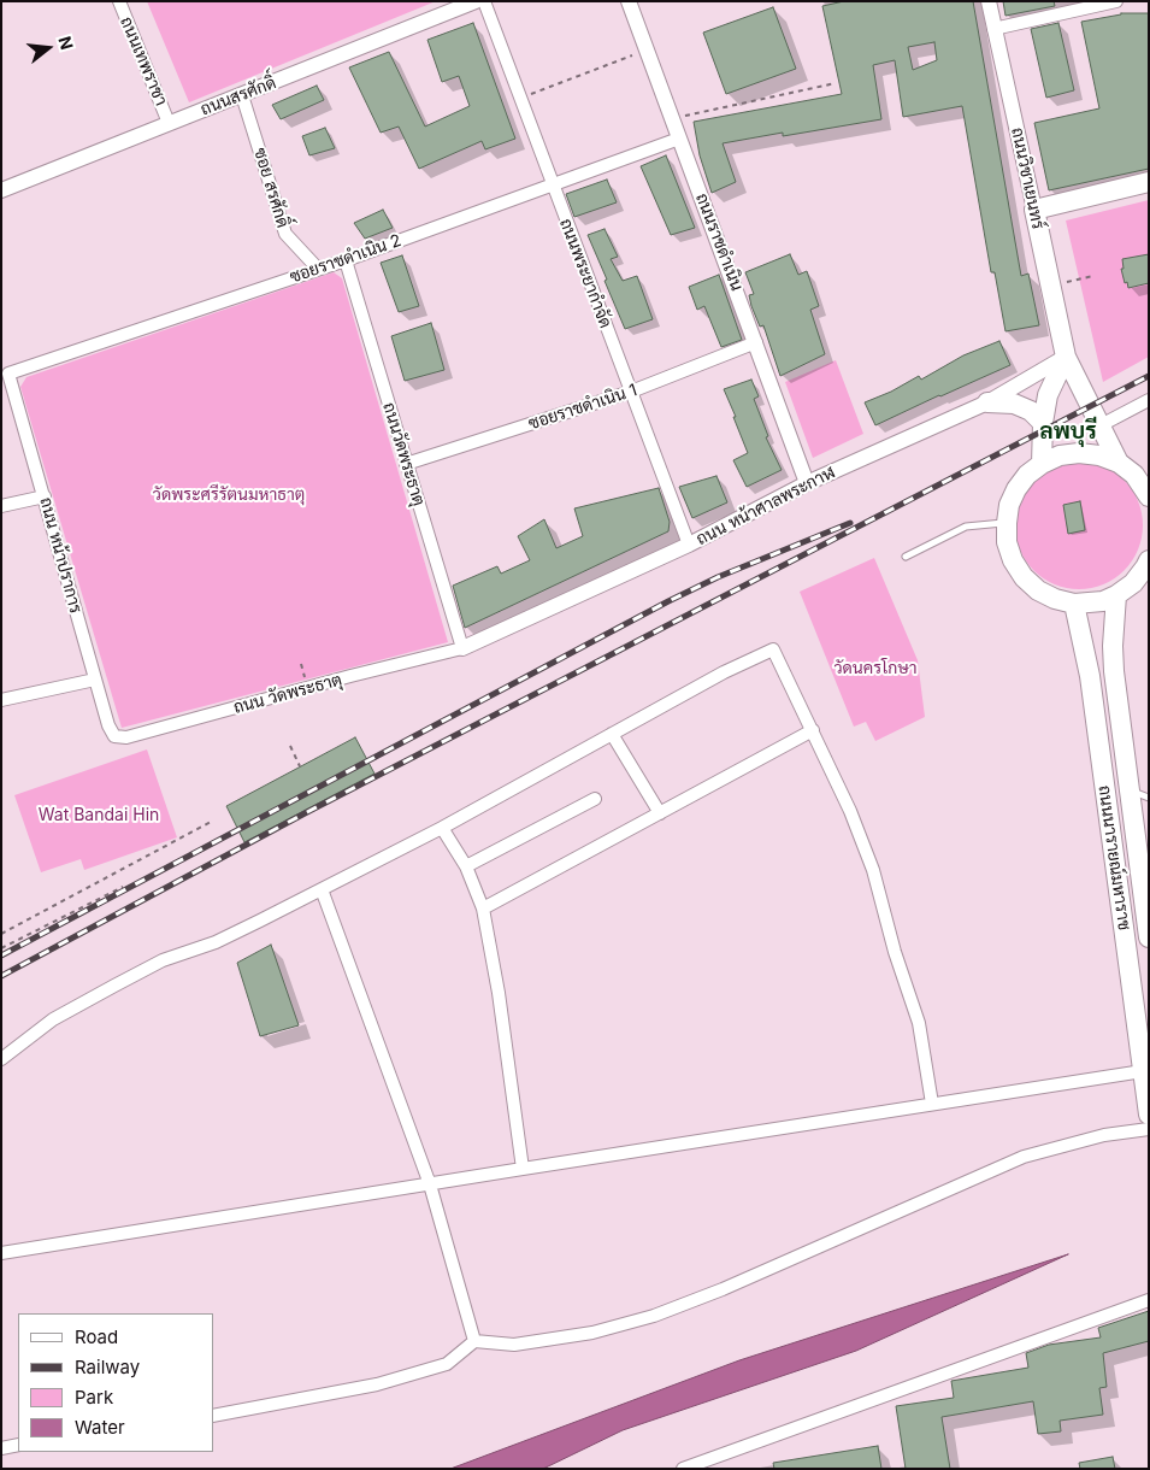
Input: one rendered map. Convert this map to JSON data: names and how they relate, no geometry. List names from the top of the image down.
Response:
{
  "streets": {
    "main road": ["ถนนวิชาเยนทร์", "ถนนนารายณ์มหาราช"],
    "street": [
      "ถนนเทพราชา",
      "ถนนสรศักดิ์",
      "ซอย สรศักดิ์",
      "ถนนราชดำเนิน",
      "ซอยราชดำเนิน 2",
      "ถนนพระยากำจัด",
      "ซอยราชดำเนิน 1",
      "ถนนวัดพระธาตุ",
      "ถนน หน้าศาลพระกาฬ",
      "ถนน หน้าปราการ",
      "ถนน วัดพระธาตุ"
    ]
  },
  "crossings": [
    ["ถนนเทพราชา", "ถนนสรศักดิ์"],
    ["ถนนสรศักดิ์", "ซอย สรศักดิ์"],
    ["ถนนวิชาเยนทร์", "ถนน หน้าศาลพระกาฬ"],
    ["ซอย สรศักดิ์", "ซอยราชดำเนิน 2"],
    ["ถนนราชดำเนิน", "ซอยราชดำเนิน 2"],
    ["ถนนราชดำเนิน", "ซอยราชดำเนิน 1"],
    ["ถนนราชดำเนิน", "ถนน หน้าศาลพระกาฬ"],
    ["ซอยราชดำเนิน 2", "ถนนพระยากำจัด"],
    ["ซอยราชดำเนิน 2", "ถนนวัดพระธาตุ"],
    ["ซอยราชดำเนิน 2", "ถนน หน้าปราการ"],
    ["ถนนพระยากำจัด", "ซอยราชดำเนิน 1"],
    ["ถนนพระยากำจัด", "ถนน หน้าศาลพระกาฬ"],
    ["ซอยราชดำเนิน 1", "ถนนวัดพระธาตุ"],
    ["ถนนวัดพระธาตุ", "ถนน หน้าศาลพระกาฬ"],
    ["ถนนวัดพระธาตุ", "ถนน วัดพระธาตุ"],
    ["ถนน หน้าศาลพระกาฬ", "ถนน วัดพระธาตุ"],
    ["ถนน หน้าปราการ", "ถนน วัดพระธาตุ"]
  ],
  "districts": ["ลพบุรี"],
  "parks": ["วัดพระศรีรัตนมหาธาตุ", "วัดนครโกษา", "Wat Bandai Hin"],
  "legend": [
    "Road",
    "Railway",
    "Park",
    "Water"
  ],
  "north": "right"
}
